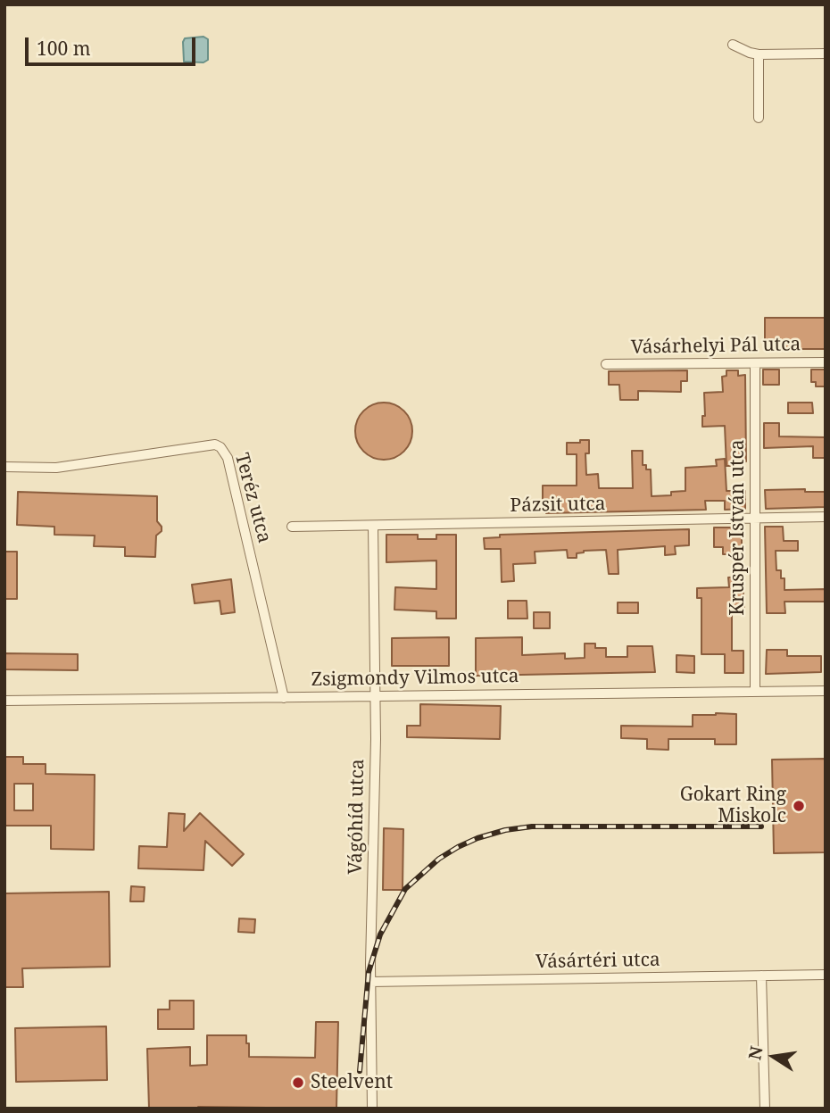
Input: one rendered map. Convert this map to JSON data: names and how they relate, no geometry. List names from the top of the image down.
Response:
{
  "streets": {
    "street": [
      "Vásárhelyi Pál utca",
      "Teréz utca",
      "Pázsit utca",
      "Kruspér István utca",
      "Zsigmondy Vilmos utca",
      "Vágóhíd utca",
      "Vásártéri utca"
    ]
  },
  "crossings": [
    ["Vásárhelyi Pál utca", "Kruspér István utca"],
    ["Teréz utca", "Zsigmondy Vilmos utca"],
    ["Pázsit utca", "Kruspér István utca"],
    ["Pázsit utca", "Vágóhíd utca"],
    ["Kruspér István utca", "Zsigmondy Vilmos utca"],
    ["Zsigmondy Vilmos utca", "Vágóhíd utca"],
    ["Vágóhíd utca", "Vásártéri utca"]
  ],
  "places": ["Gokart Ring Miskolc", "Steelvent"],
  "scale_bar": "100 m",
  "north": "left"
}
